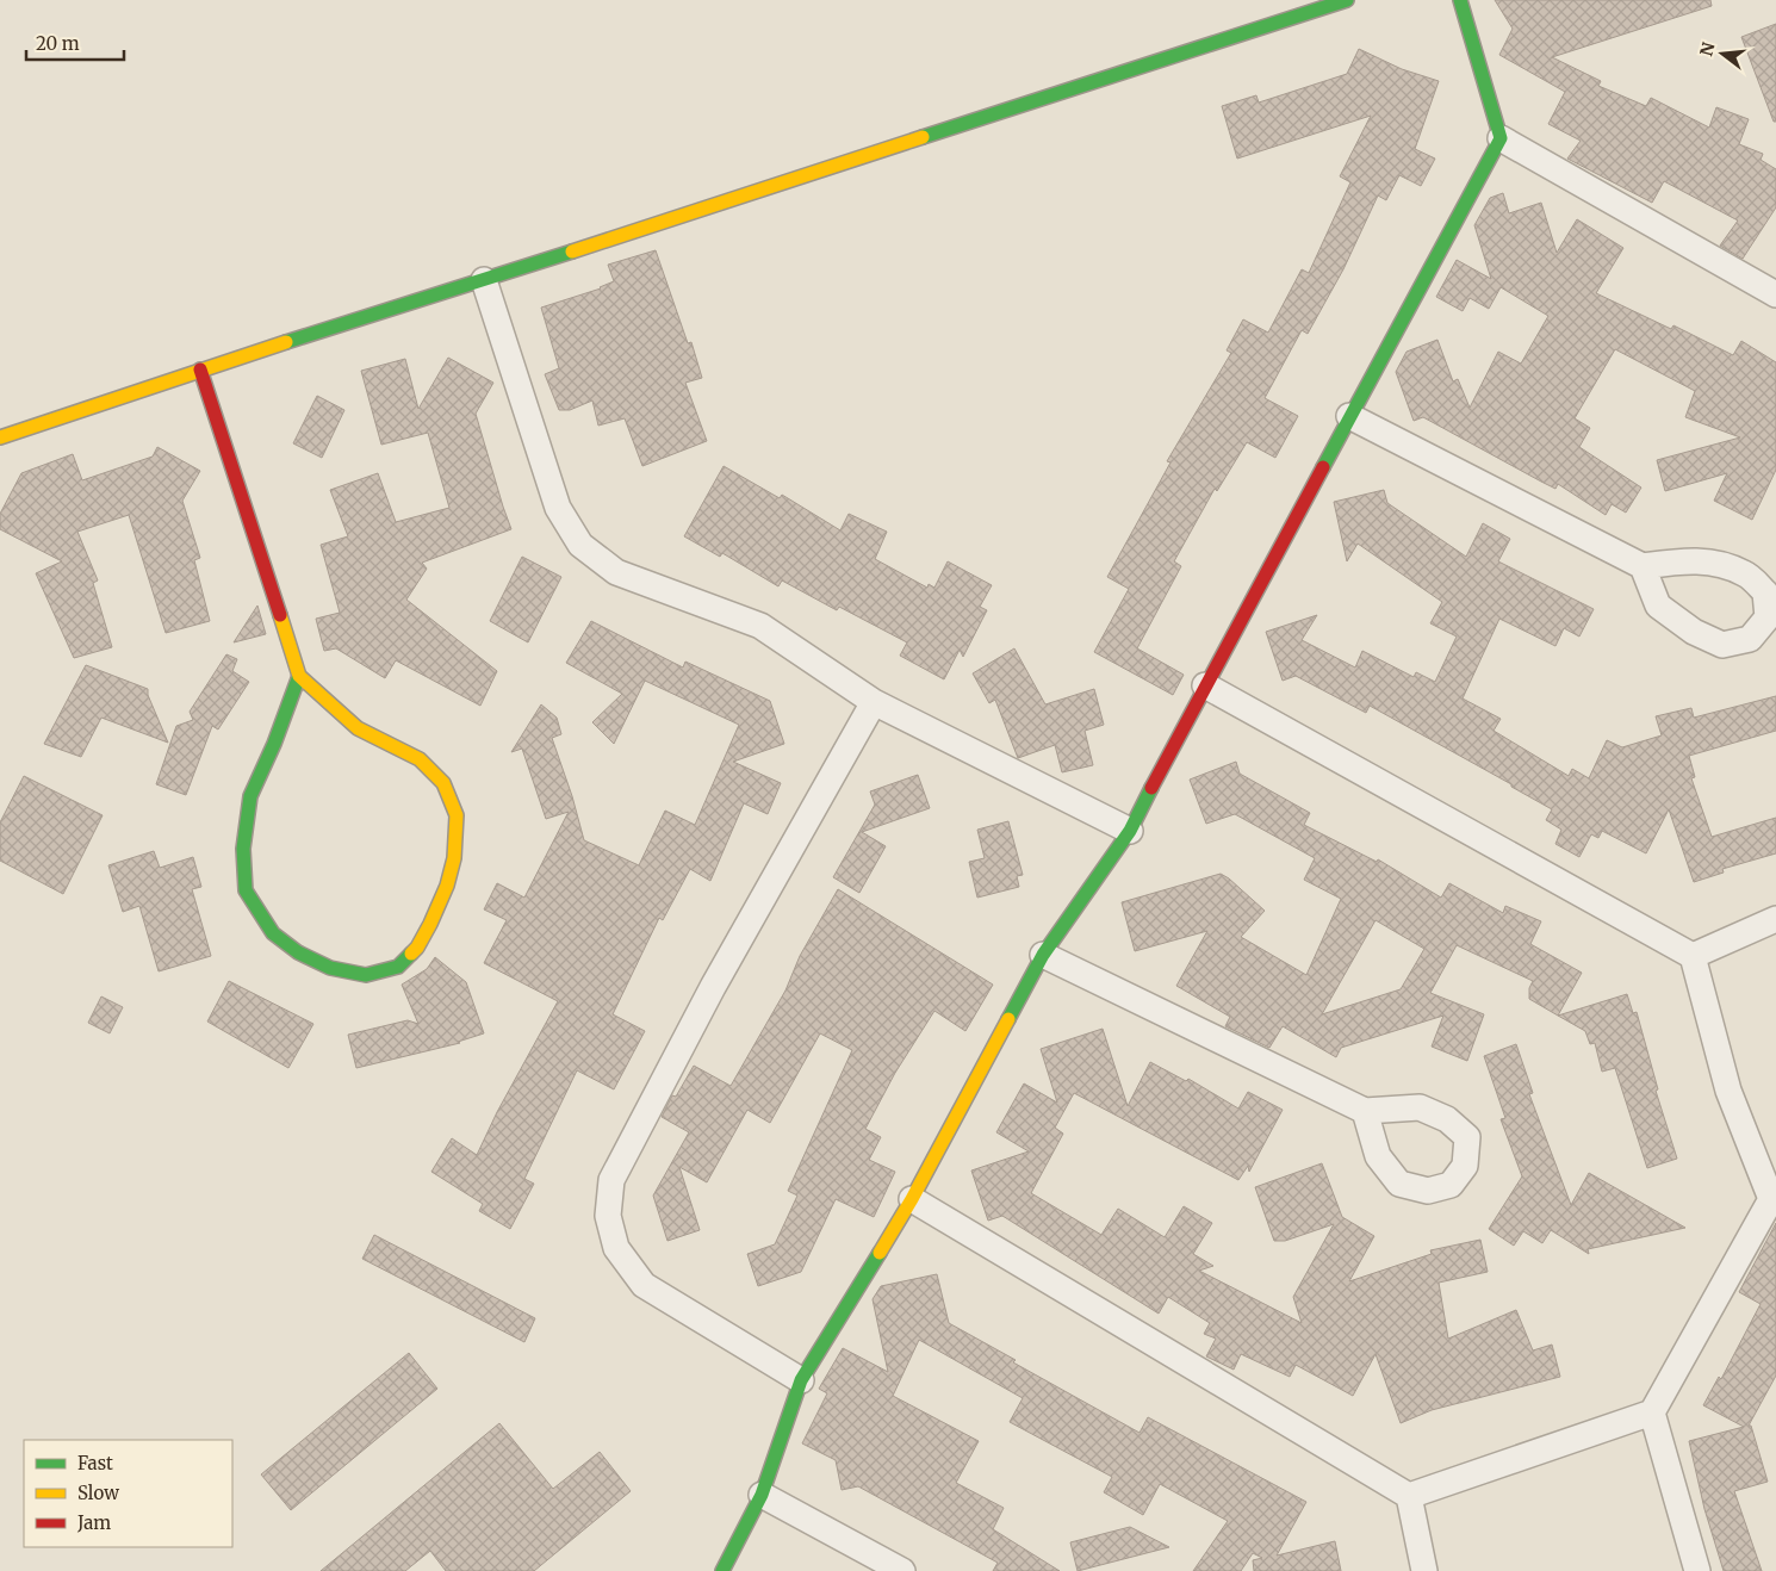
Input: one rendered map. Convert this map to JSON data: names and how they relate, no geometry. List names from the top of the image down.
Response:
{
  "legend": ["Fast", "Slow", "Jam"],
  "scale_bar": "20 m",
  "north": "left"
}
